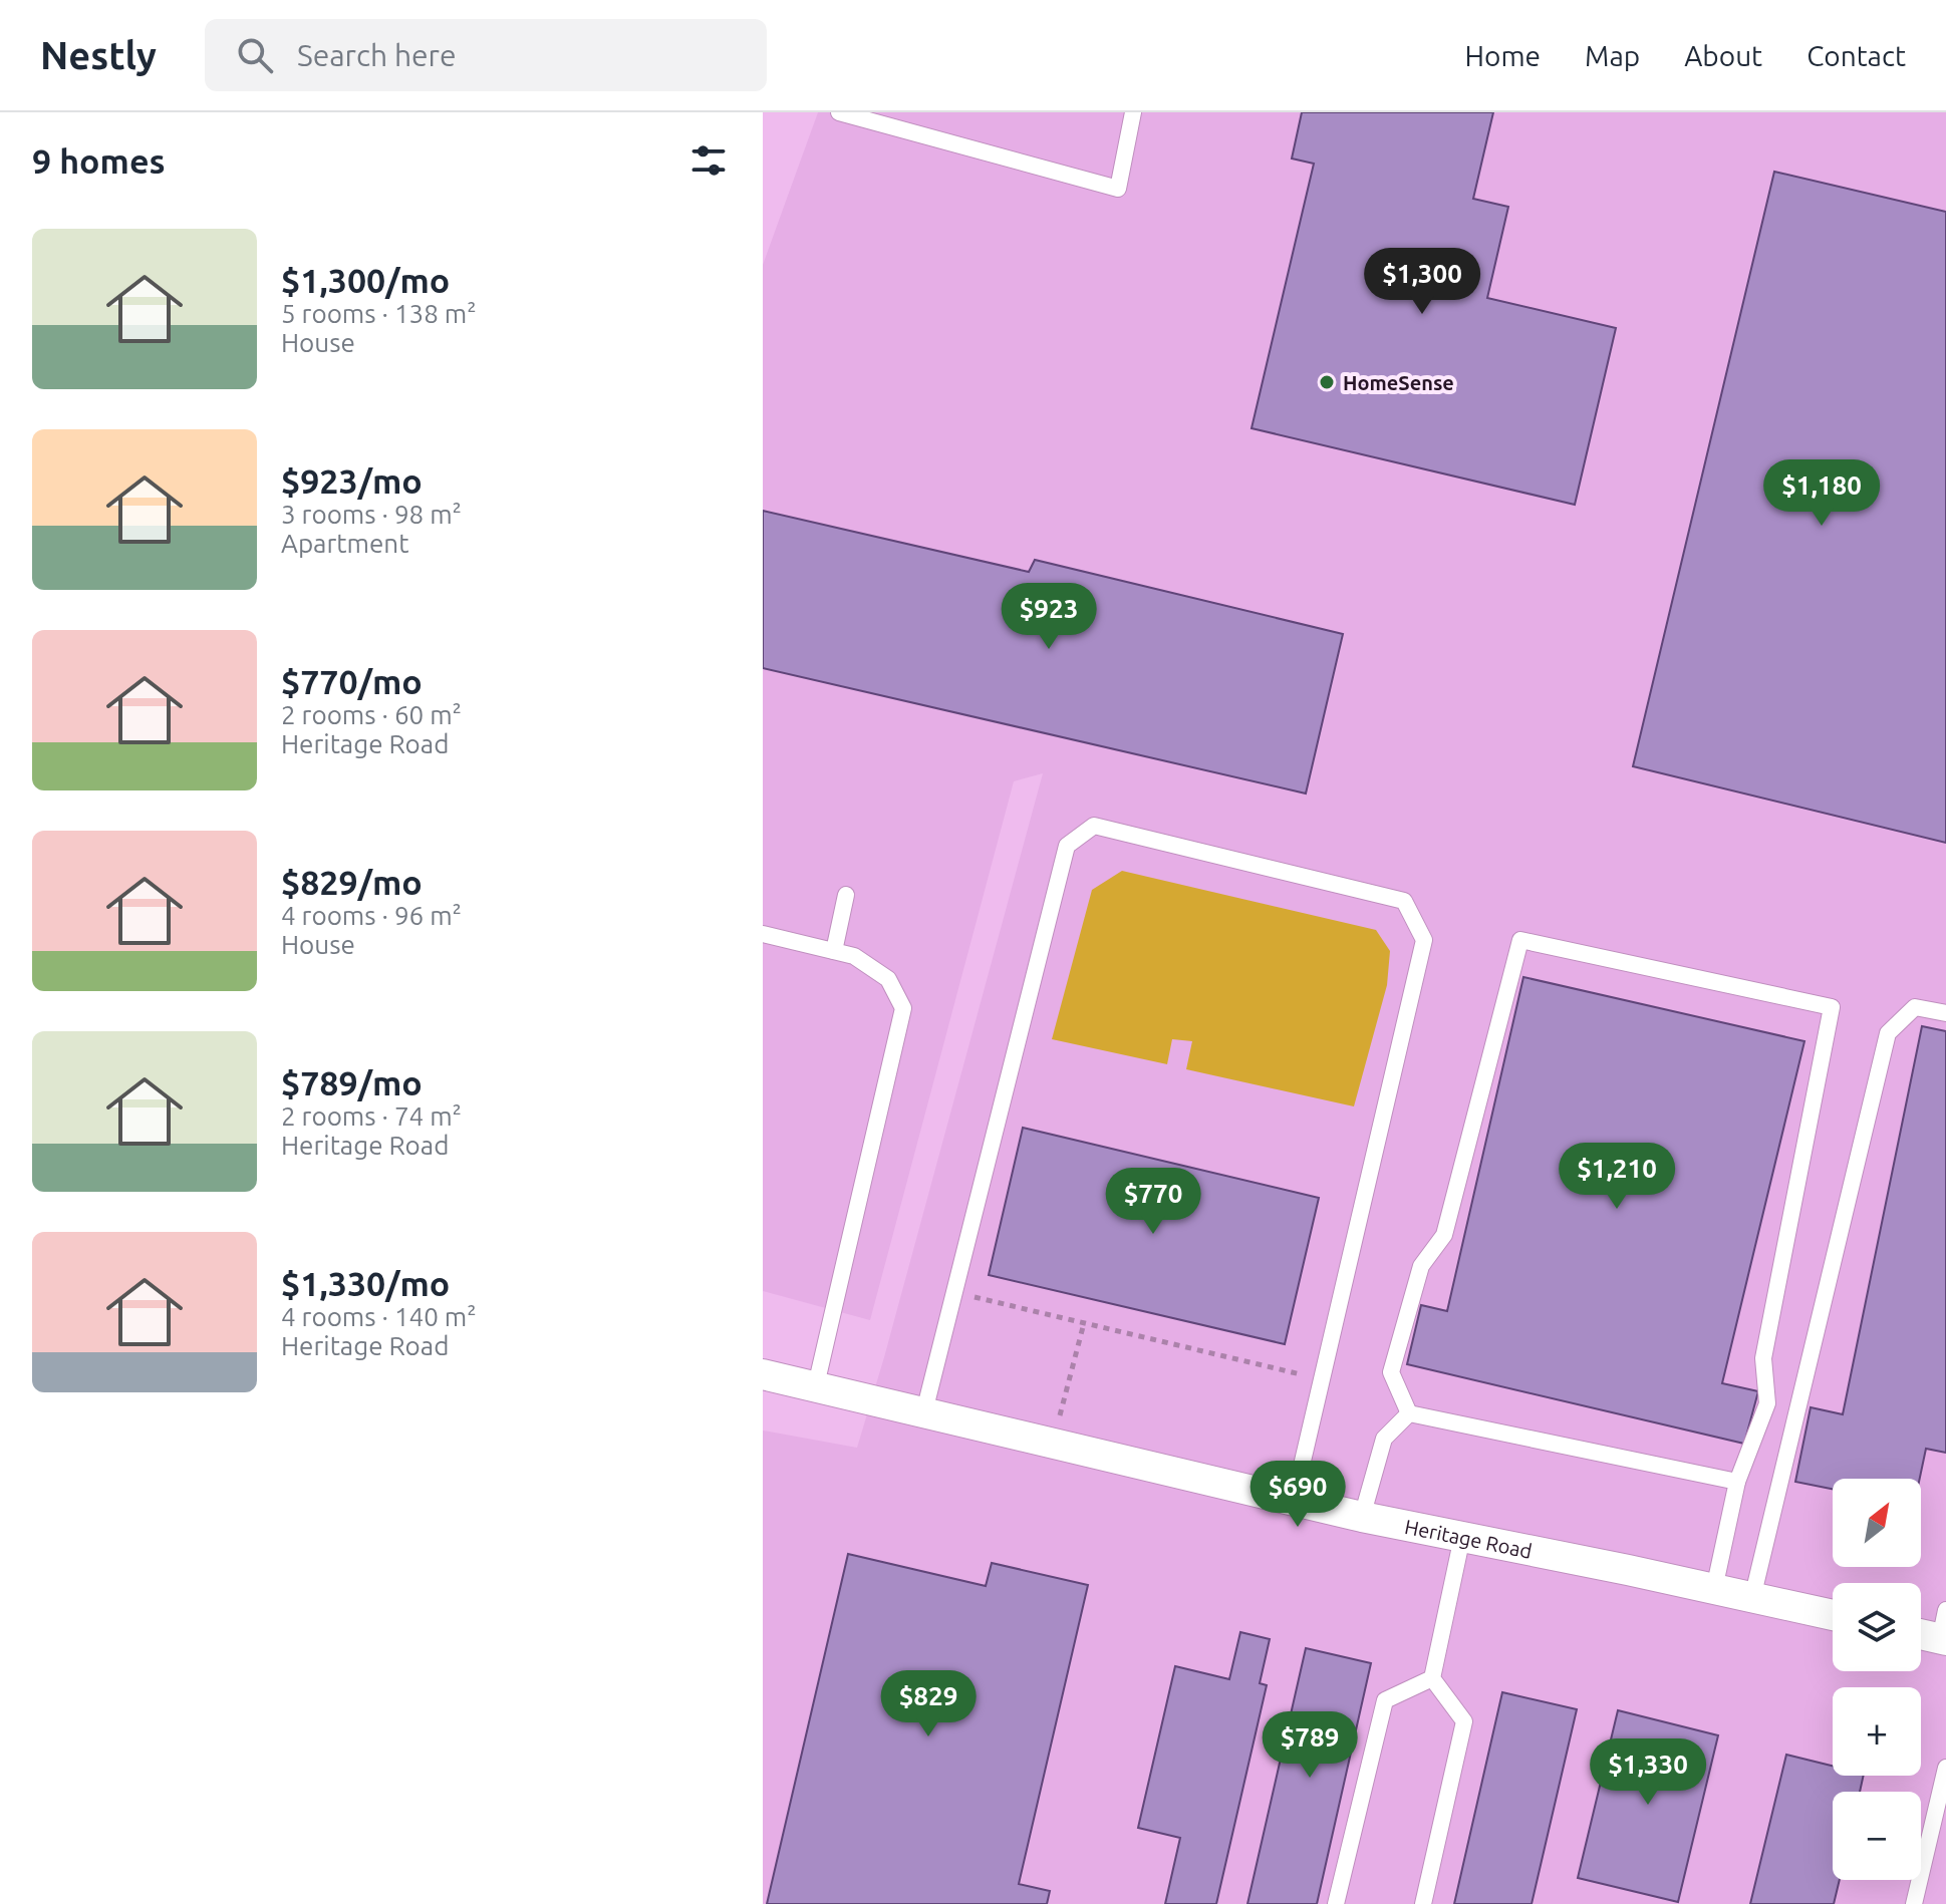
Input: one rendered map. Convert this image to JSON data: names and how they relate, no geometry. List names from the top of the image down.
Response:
{
  "streets": {
    "street": ["Heritage Road"]
  },
  "places": ["HomeSense"],
  "north": "top right",
  "page": {
    "header": "Nestly",
    "search": "Search here",
    "nav": [
      "Home",
      "Map",
      "About",
      "Contact"
    ],
    "heading": "9 homes",
    "list": [
      {
        "name": "$1,300/mo",
        "note": "5 rooms · 138 m² · House"
      },
      {
        "name": "$923/mo",
        "note": "3 rooms · 98 m² · Apartment"
      },
      {
        "name": "$770/mo",
        "note": "2 rooms · 60 m² · Heritage Road"
      },
      {
        "name": "$829/mo",
        "note": "4 rooms · 96 m² · House"
      },
      {
        "name": "$789/mo",
        "note": "2 rooms · 74 m² · Heritage Road"
      },
      {
        "name": "$1,330/mo",
        "note": "4 rooms · 140 m² · Heritage Road"
      }
    ],
    "price": [
      "$1,300",
      "$1,180",
      "$923",
      "$1,210",
      "$770",
      "$690",
      "$829",
      "$789",
      "$1,330"
    ],
    "map_buttons": ["+", "−"]
  }
}
